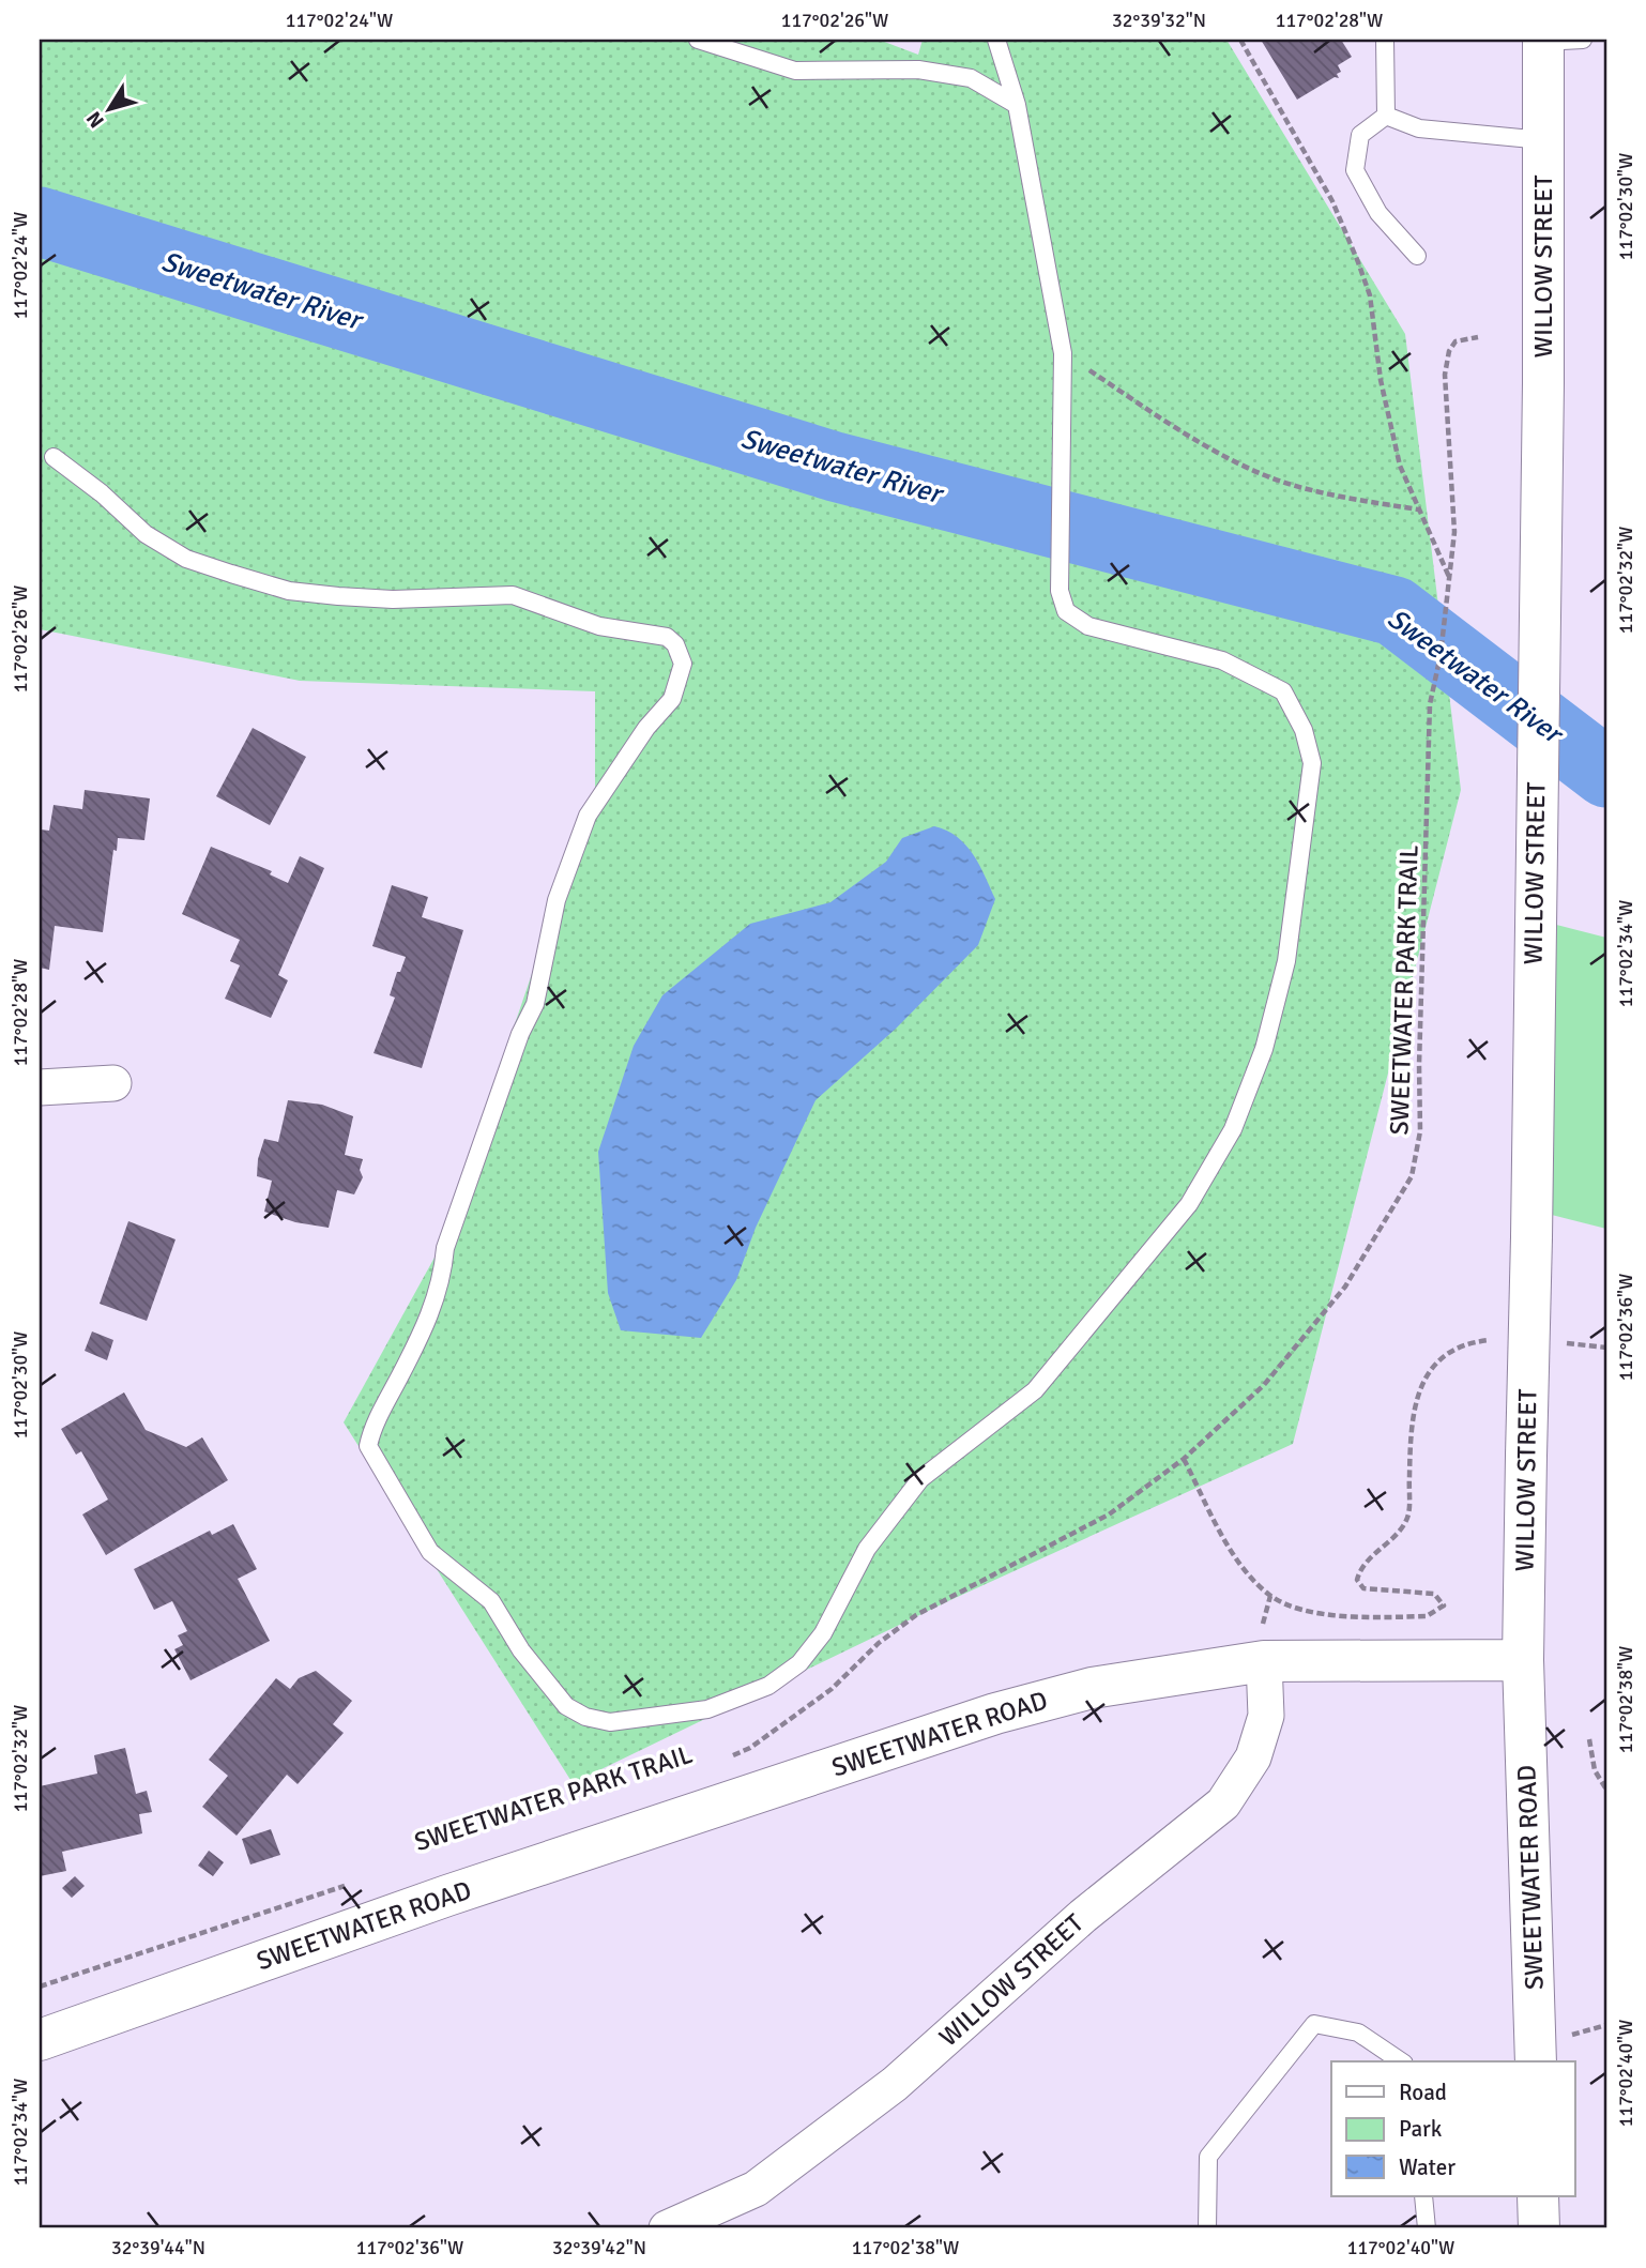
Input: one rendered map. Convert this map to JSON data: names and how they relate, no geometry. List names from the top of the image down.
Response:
{
  "streets": {
    "main road": ["WILLOW STREET", "SWEETWATER ROAD"],
    "path": ["SWEETWATER PARK TRAIL"]
  },
  "crossings": [
    ["WILLOW STREET", "SWEETWATER ROAD"]
  ],
  "water": ["Sweetwater River"],
  "legend": ["Road", "Park", "Water"],
  "north": "bottom left",
  "coordinates": [
    "117°02'24\"W",
    "117°02'26\"W",
    "32°39'32\"N",
    "117°02'28\"W",
    "117°02'30\"W",
    "117°02'32\"W",
    "117°02'34\"W",
    "117°02'36\"W",
    "117°02'38\"W",
    "117°02'40\"W",
    "32°39'44\"N",
    "32°39'42\"N"
  ]
}
